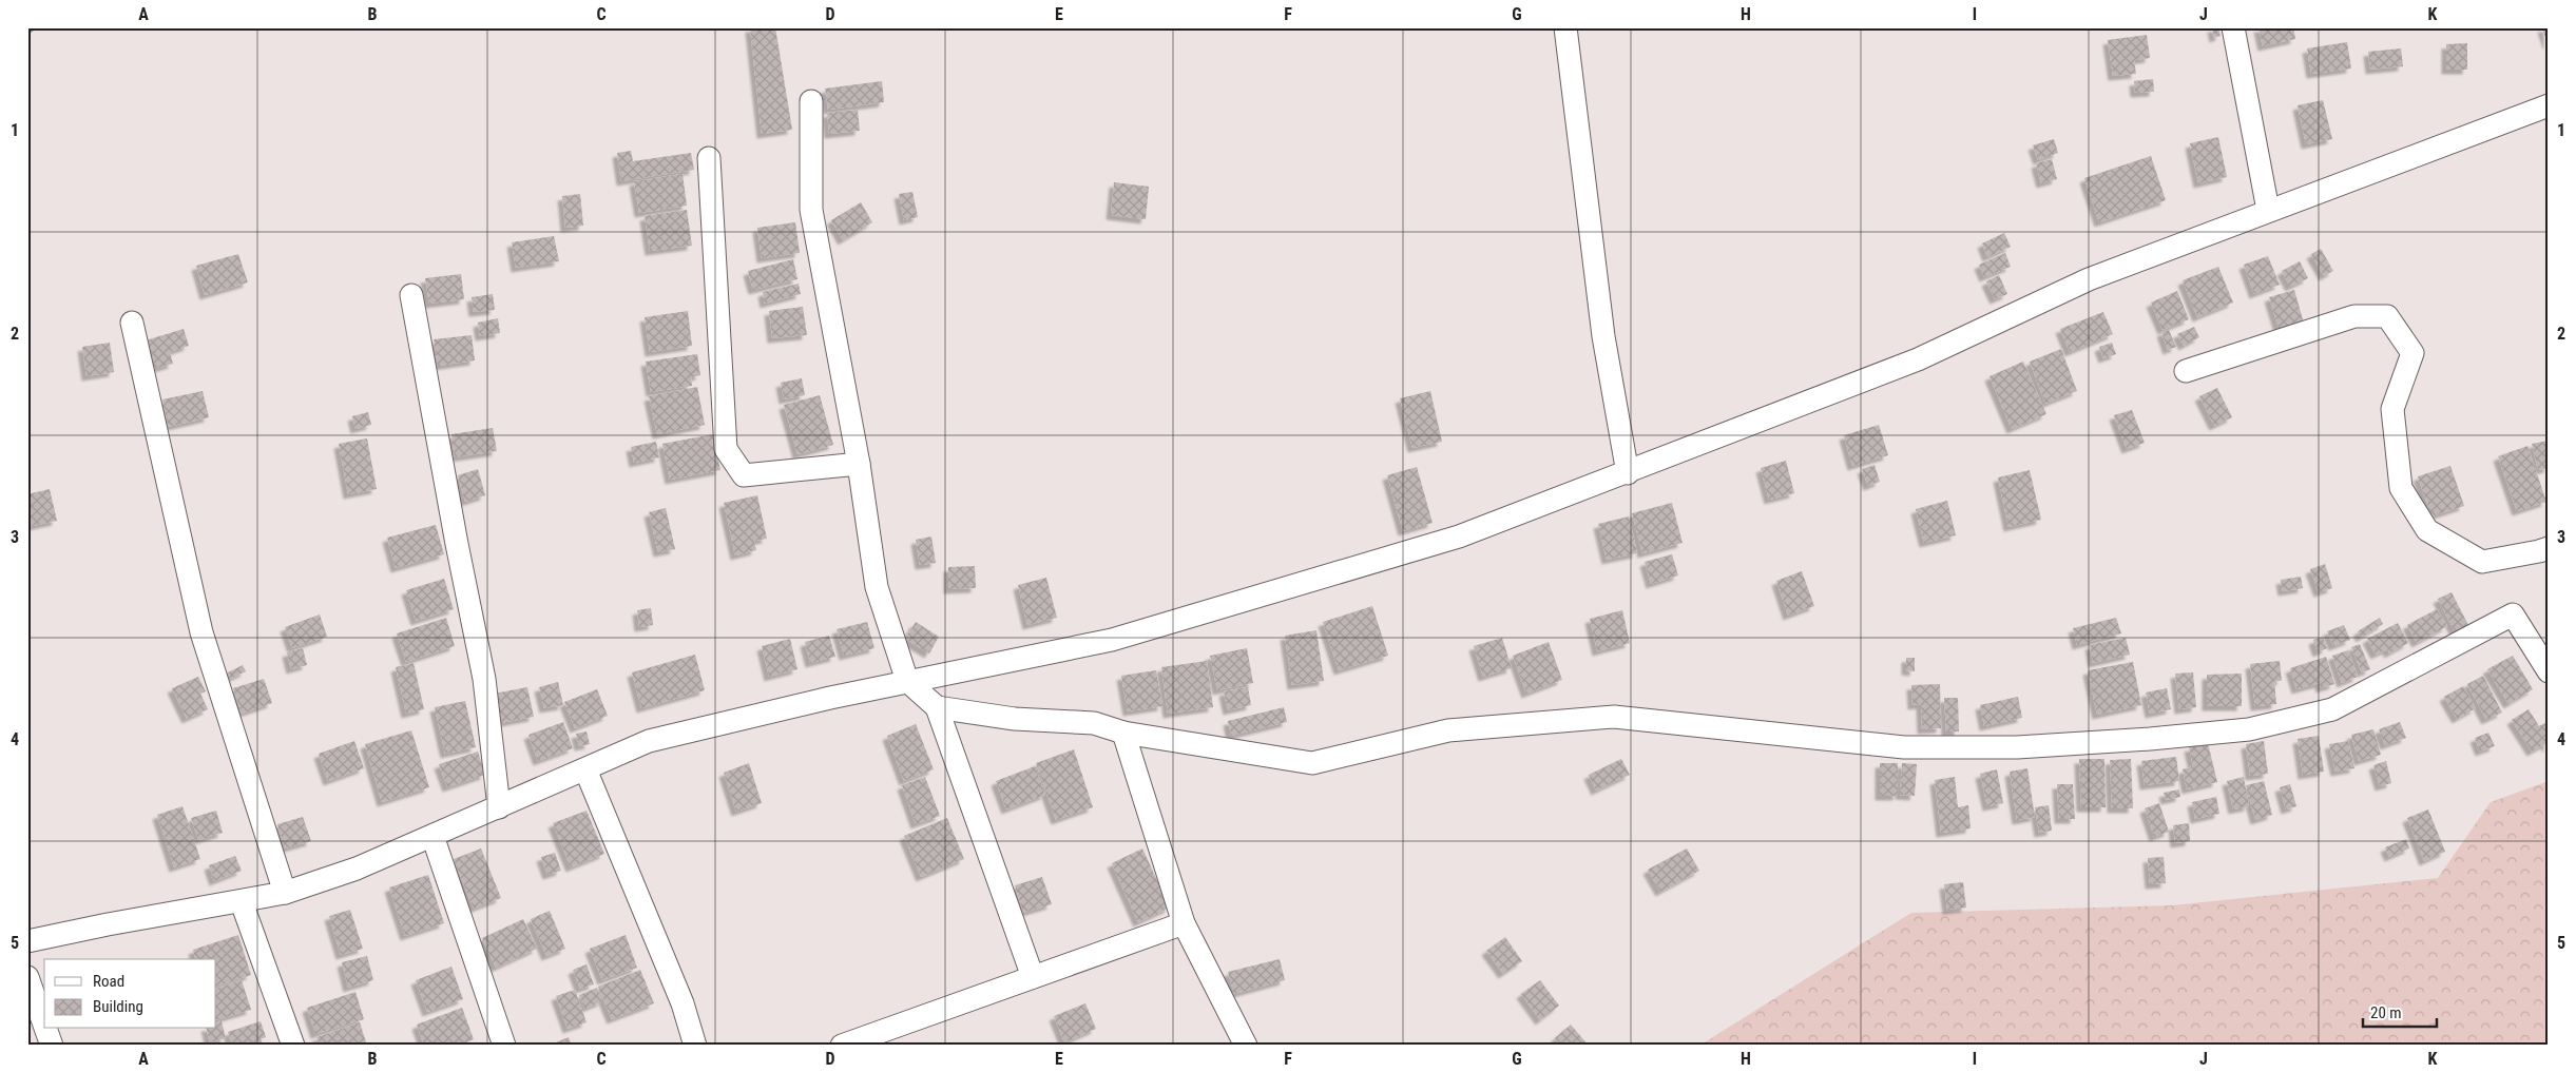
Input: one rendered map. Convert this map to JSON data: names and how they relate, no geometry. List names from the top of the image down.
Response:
{
  "legend": ["Road", "Building"],
  "scale_bar": "20 m",
  "grid": {
    "columns": [
      "A",
      "B",
      "C",
      "D",
      "E",
      "F",
      "G",
      "H",
      "I",
      "J",
      "K"
    ],
    "rows": [
      "1",
      "2",
      "3",
      "4",
      "5"
    ]
  }
}
